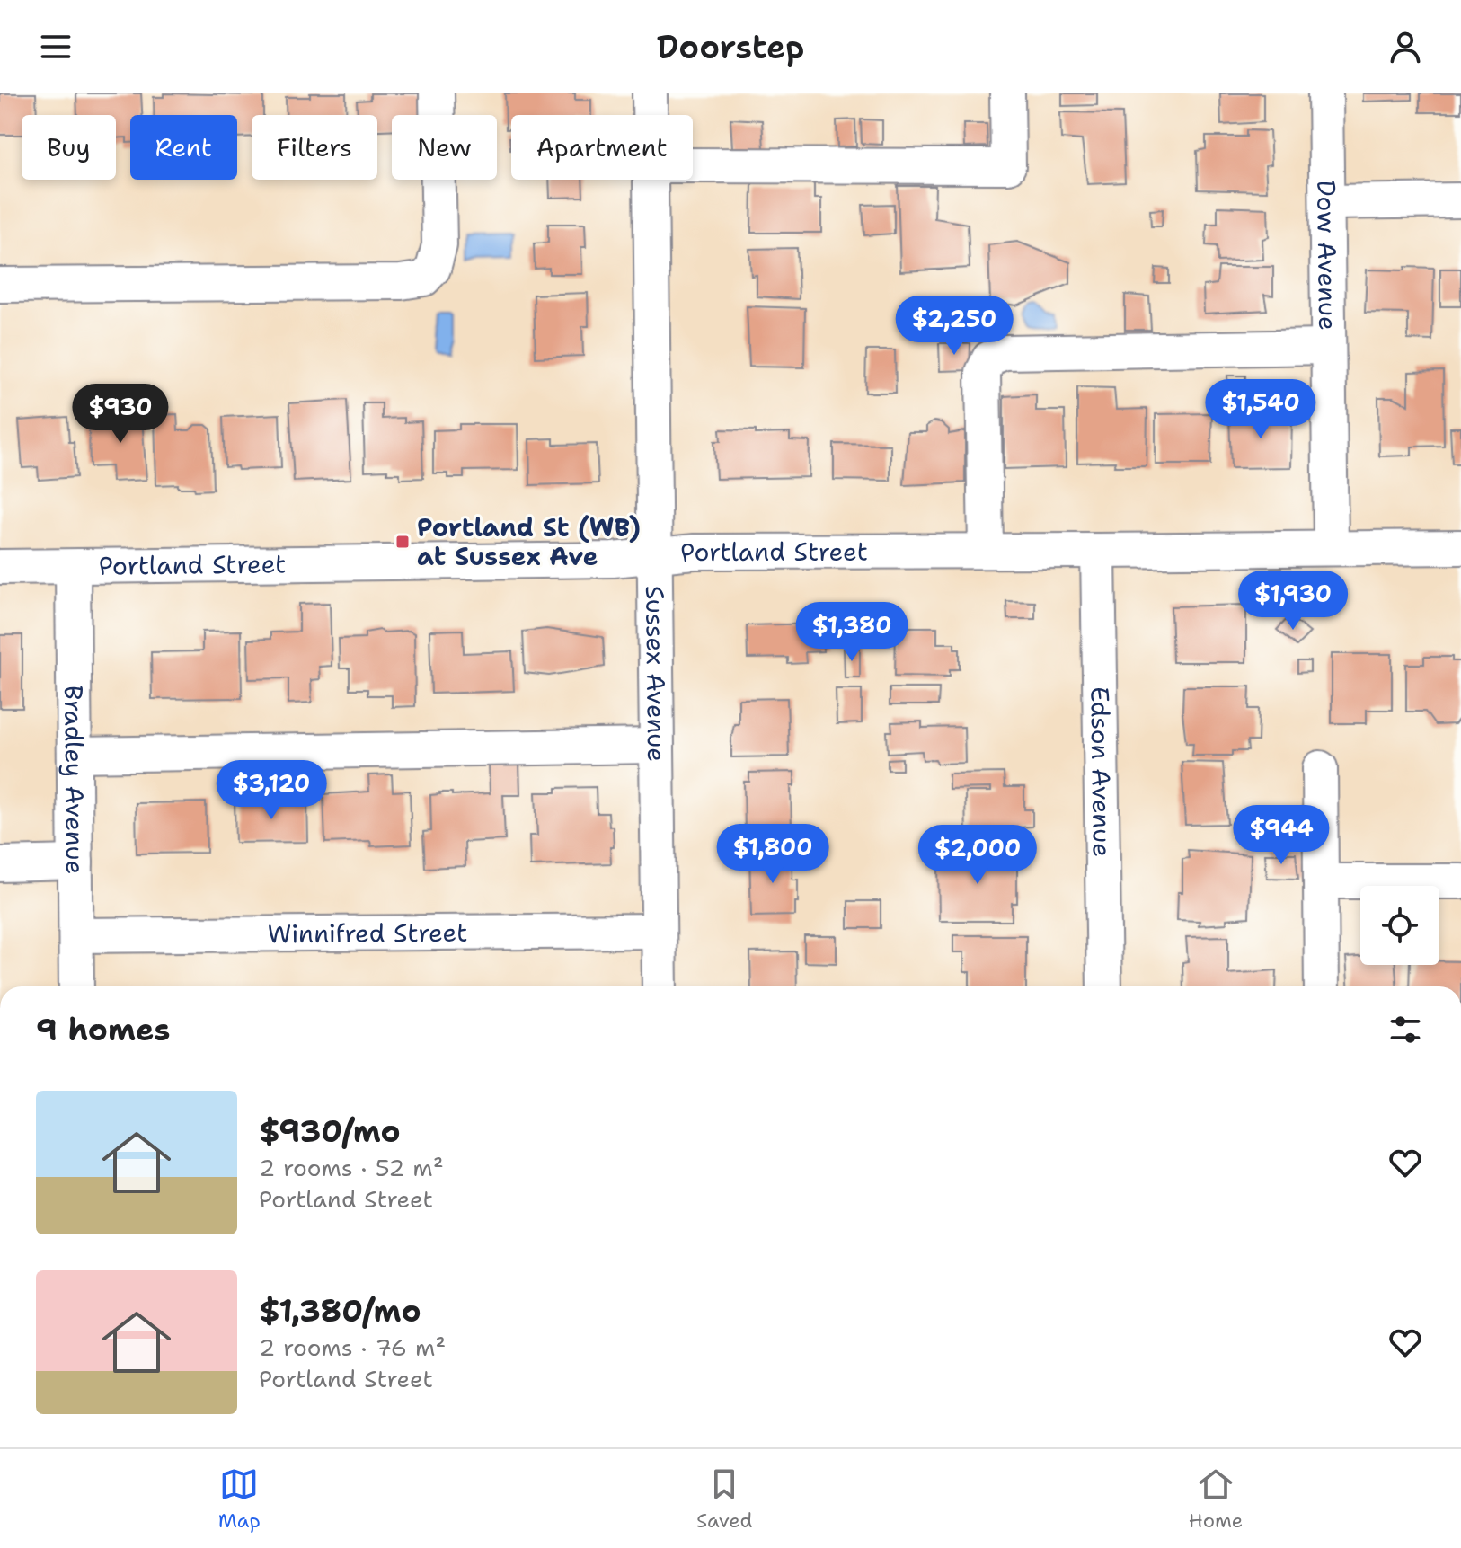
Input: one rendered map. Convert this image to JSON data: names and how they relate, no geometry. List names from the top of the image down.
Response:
{
  "streets": {
    "street": [
      "Dow Avenue",
      "Portland Street",
      "Sussex Avenue",
      "Edson Avenue",
      "Bradley Avenue",
      "Winnifred Street"
    ]
  },
  "crossings": [
    ["Dow Avenue", "Portland Street"],
    ["Portland Street", "Sussex Avenue"],
    ["Portland Street", "Edson Avenue"],
    ["Portland Street", "Bradley Avenue"],
    ["Sussex Avenue", "Winnifred Street"],
    ["Bradley Avenue", "Winnifred Street"]
  ],
  "places": {
    "transit": ["Portland St (WB) at Sussex Ave"]
  },
  "page": {
    "header": "Doorstep",
    "chip": [
      "Buy",
      "Rent",
      "Filters",
      "New",
      "Apartment"
    ],
    "price": [
      "$2,250",
      "$1,540",
      "$930",
      "$1,930",
      "$1,380",
      "$3,120",
      "$944",
      "$1,800",
      "$2,000"
    ],
    "heading": "9 homes",
    "list": [
      {
        "name": "$930/mo",
        "note": "2 rooms · 52 m² · Portland Street"
      },
      {
        "name": "$1,380/mo",
        "note": "2 rooms · 76 m² · Portland Street"
      }
    ],
    "tabs": ["Map", "Saved", "Home"]
  }
}
